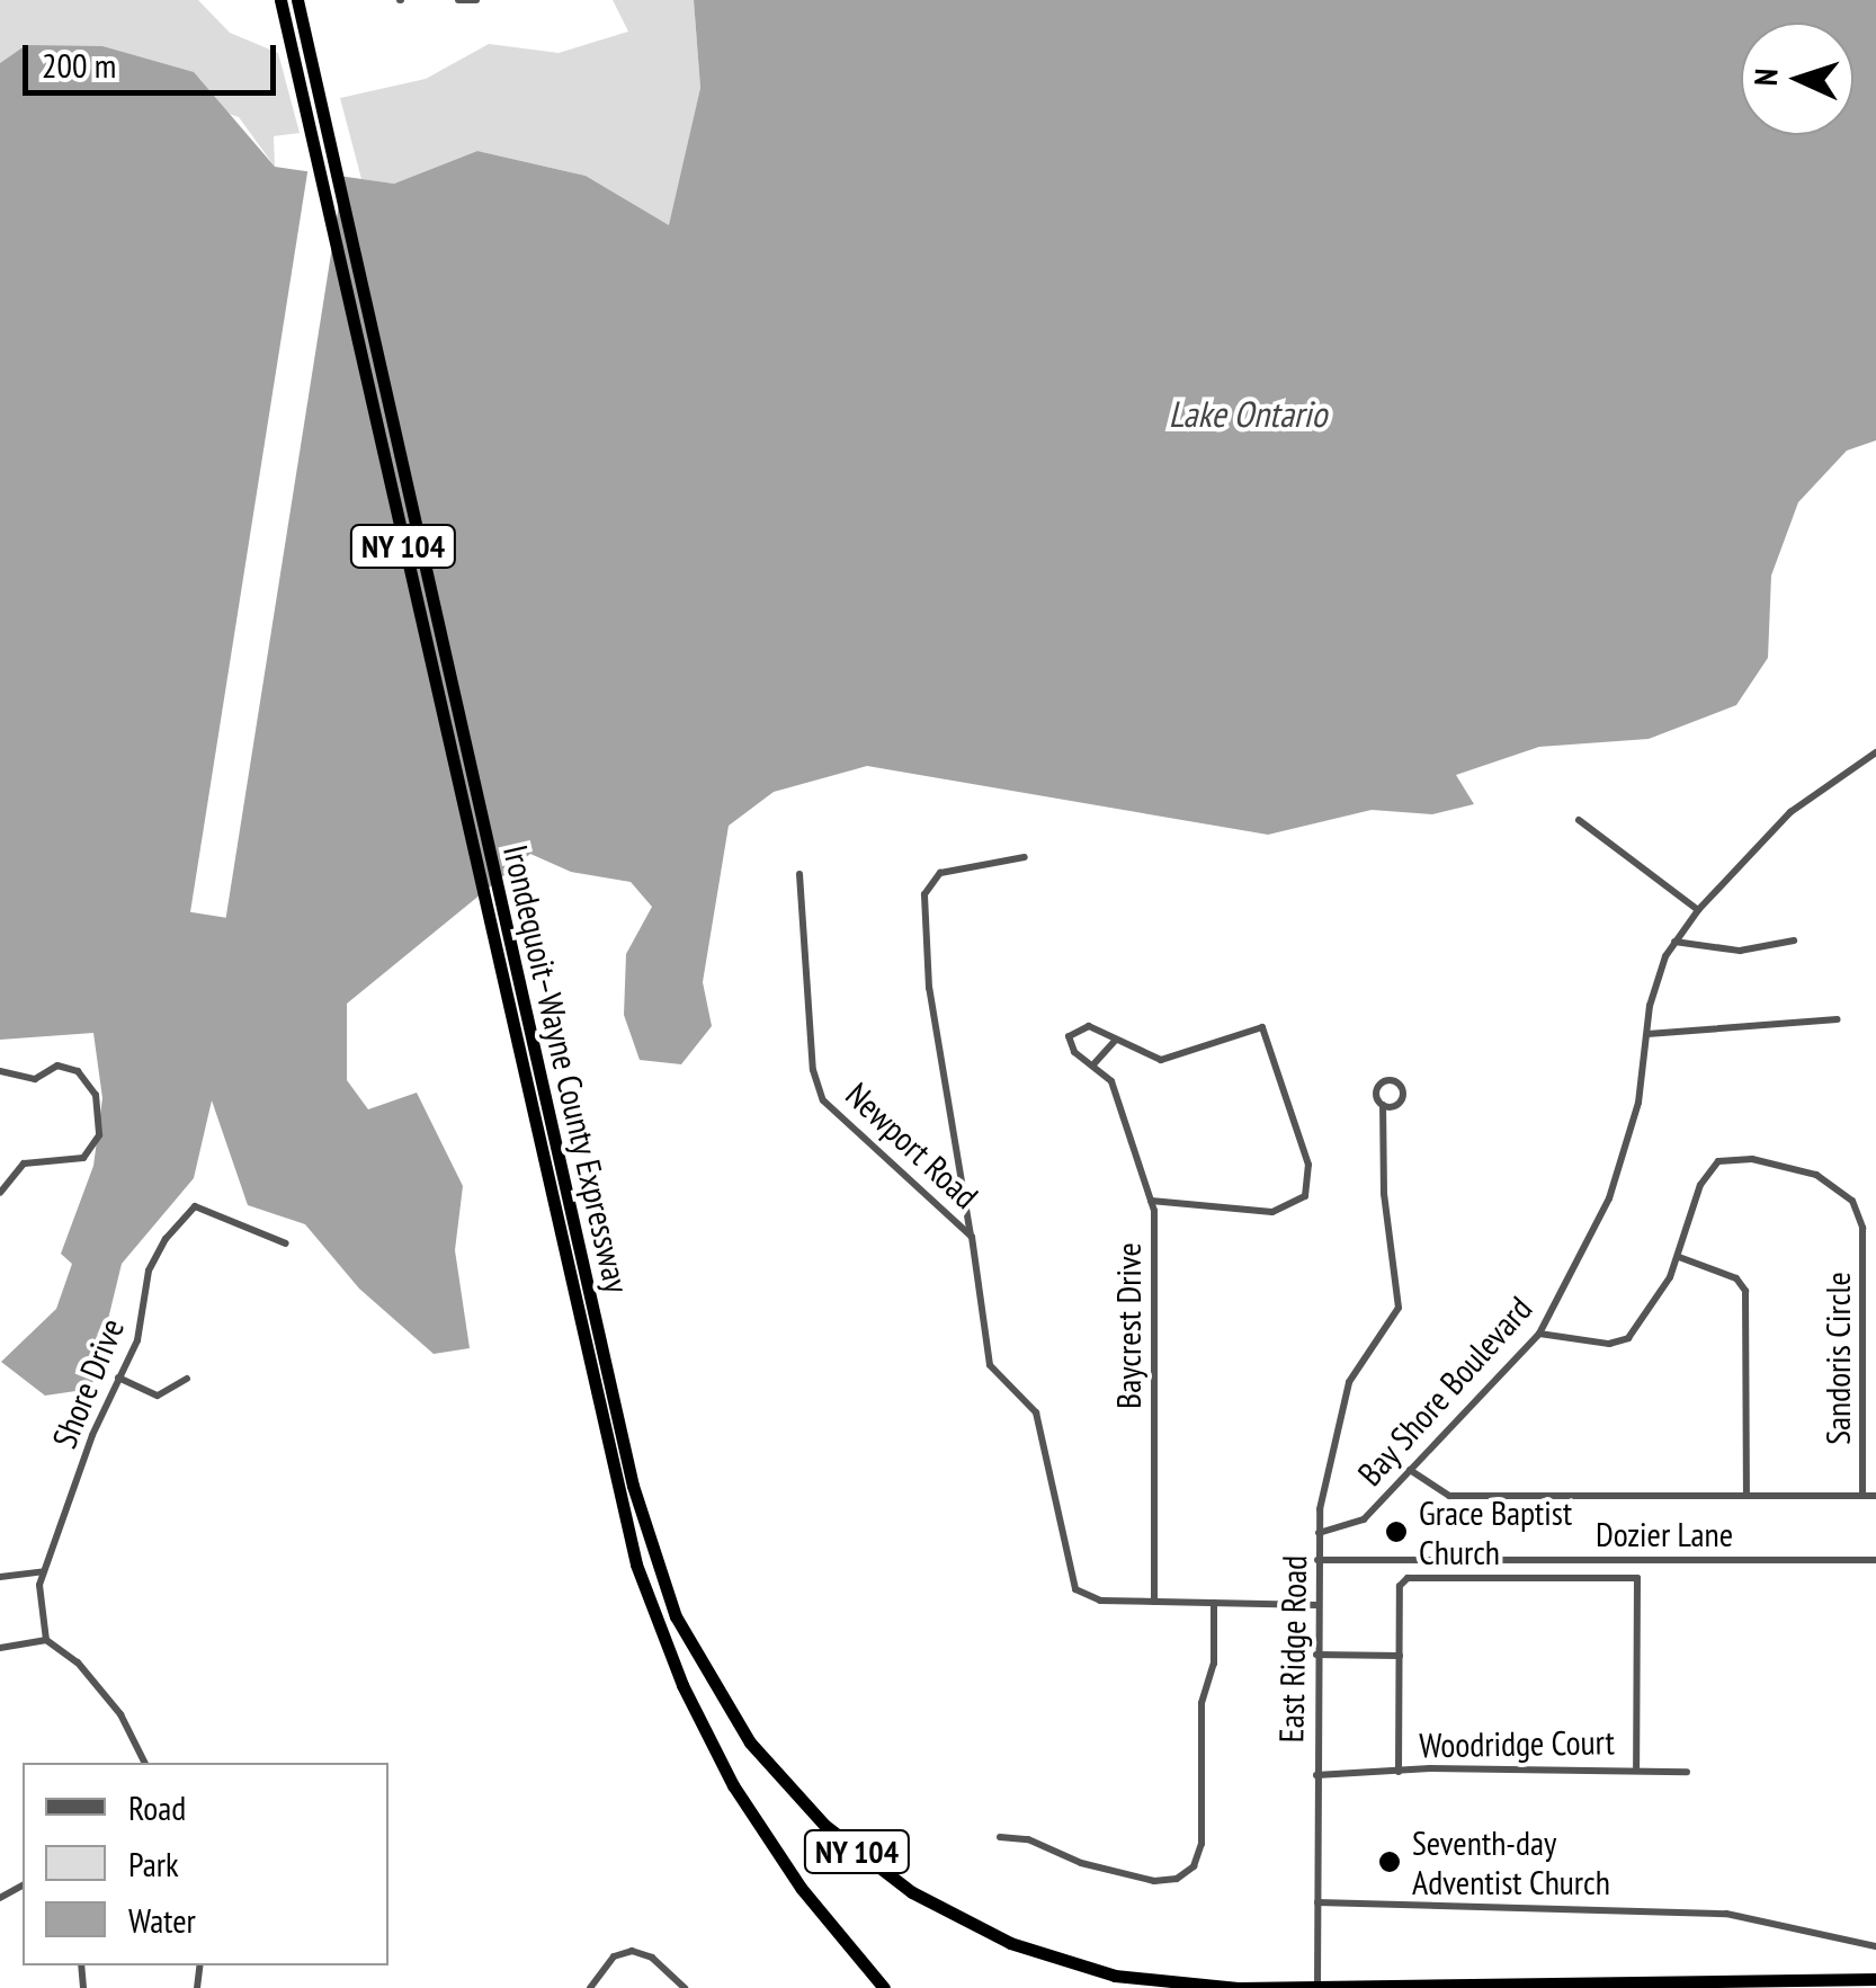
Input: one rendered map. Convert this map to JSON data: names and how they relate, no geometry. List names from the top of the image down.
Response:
{
  "streets": {
    "highway": ["NY 104", "Irondequoit–Wayne County Expressway"],
    "street": [
      "Newport Road",
      "Baycrest Drive",
      "Sandoris Circle",
      "Shore Drive",
      "Bay Shore Boulevard",
      "Dozier Lane",
      "East Ridge Road",
      "Woodridge Court"
    ]
  },
  "crossings": [
    ["NY 104", "Irondequoit–Wayne County Expressway"],
    ["Newport Road", "Baycrest Drive"],
    ["Newport Road", "East Ridge Road"],
    ["Sandoris Circle", "Bay Shore Boulevard"],
    ["Bay Shore Boulevard", "East Ridge Road"],
    ["Dozier Lane", "East Ridge Road"],
    ["East Ridge Road", "Woodridge Court"]
  ],
  "water": ["Lake Ontario"],
  "places": ["Grace Baptist Church", "Seventh-day Adventist Church"],
  "legend": ["Road", "Park", "Water"],
  "scale_bar": "200 m",
  "north": "left"
}
